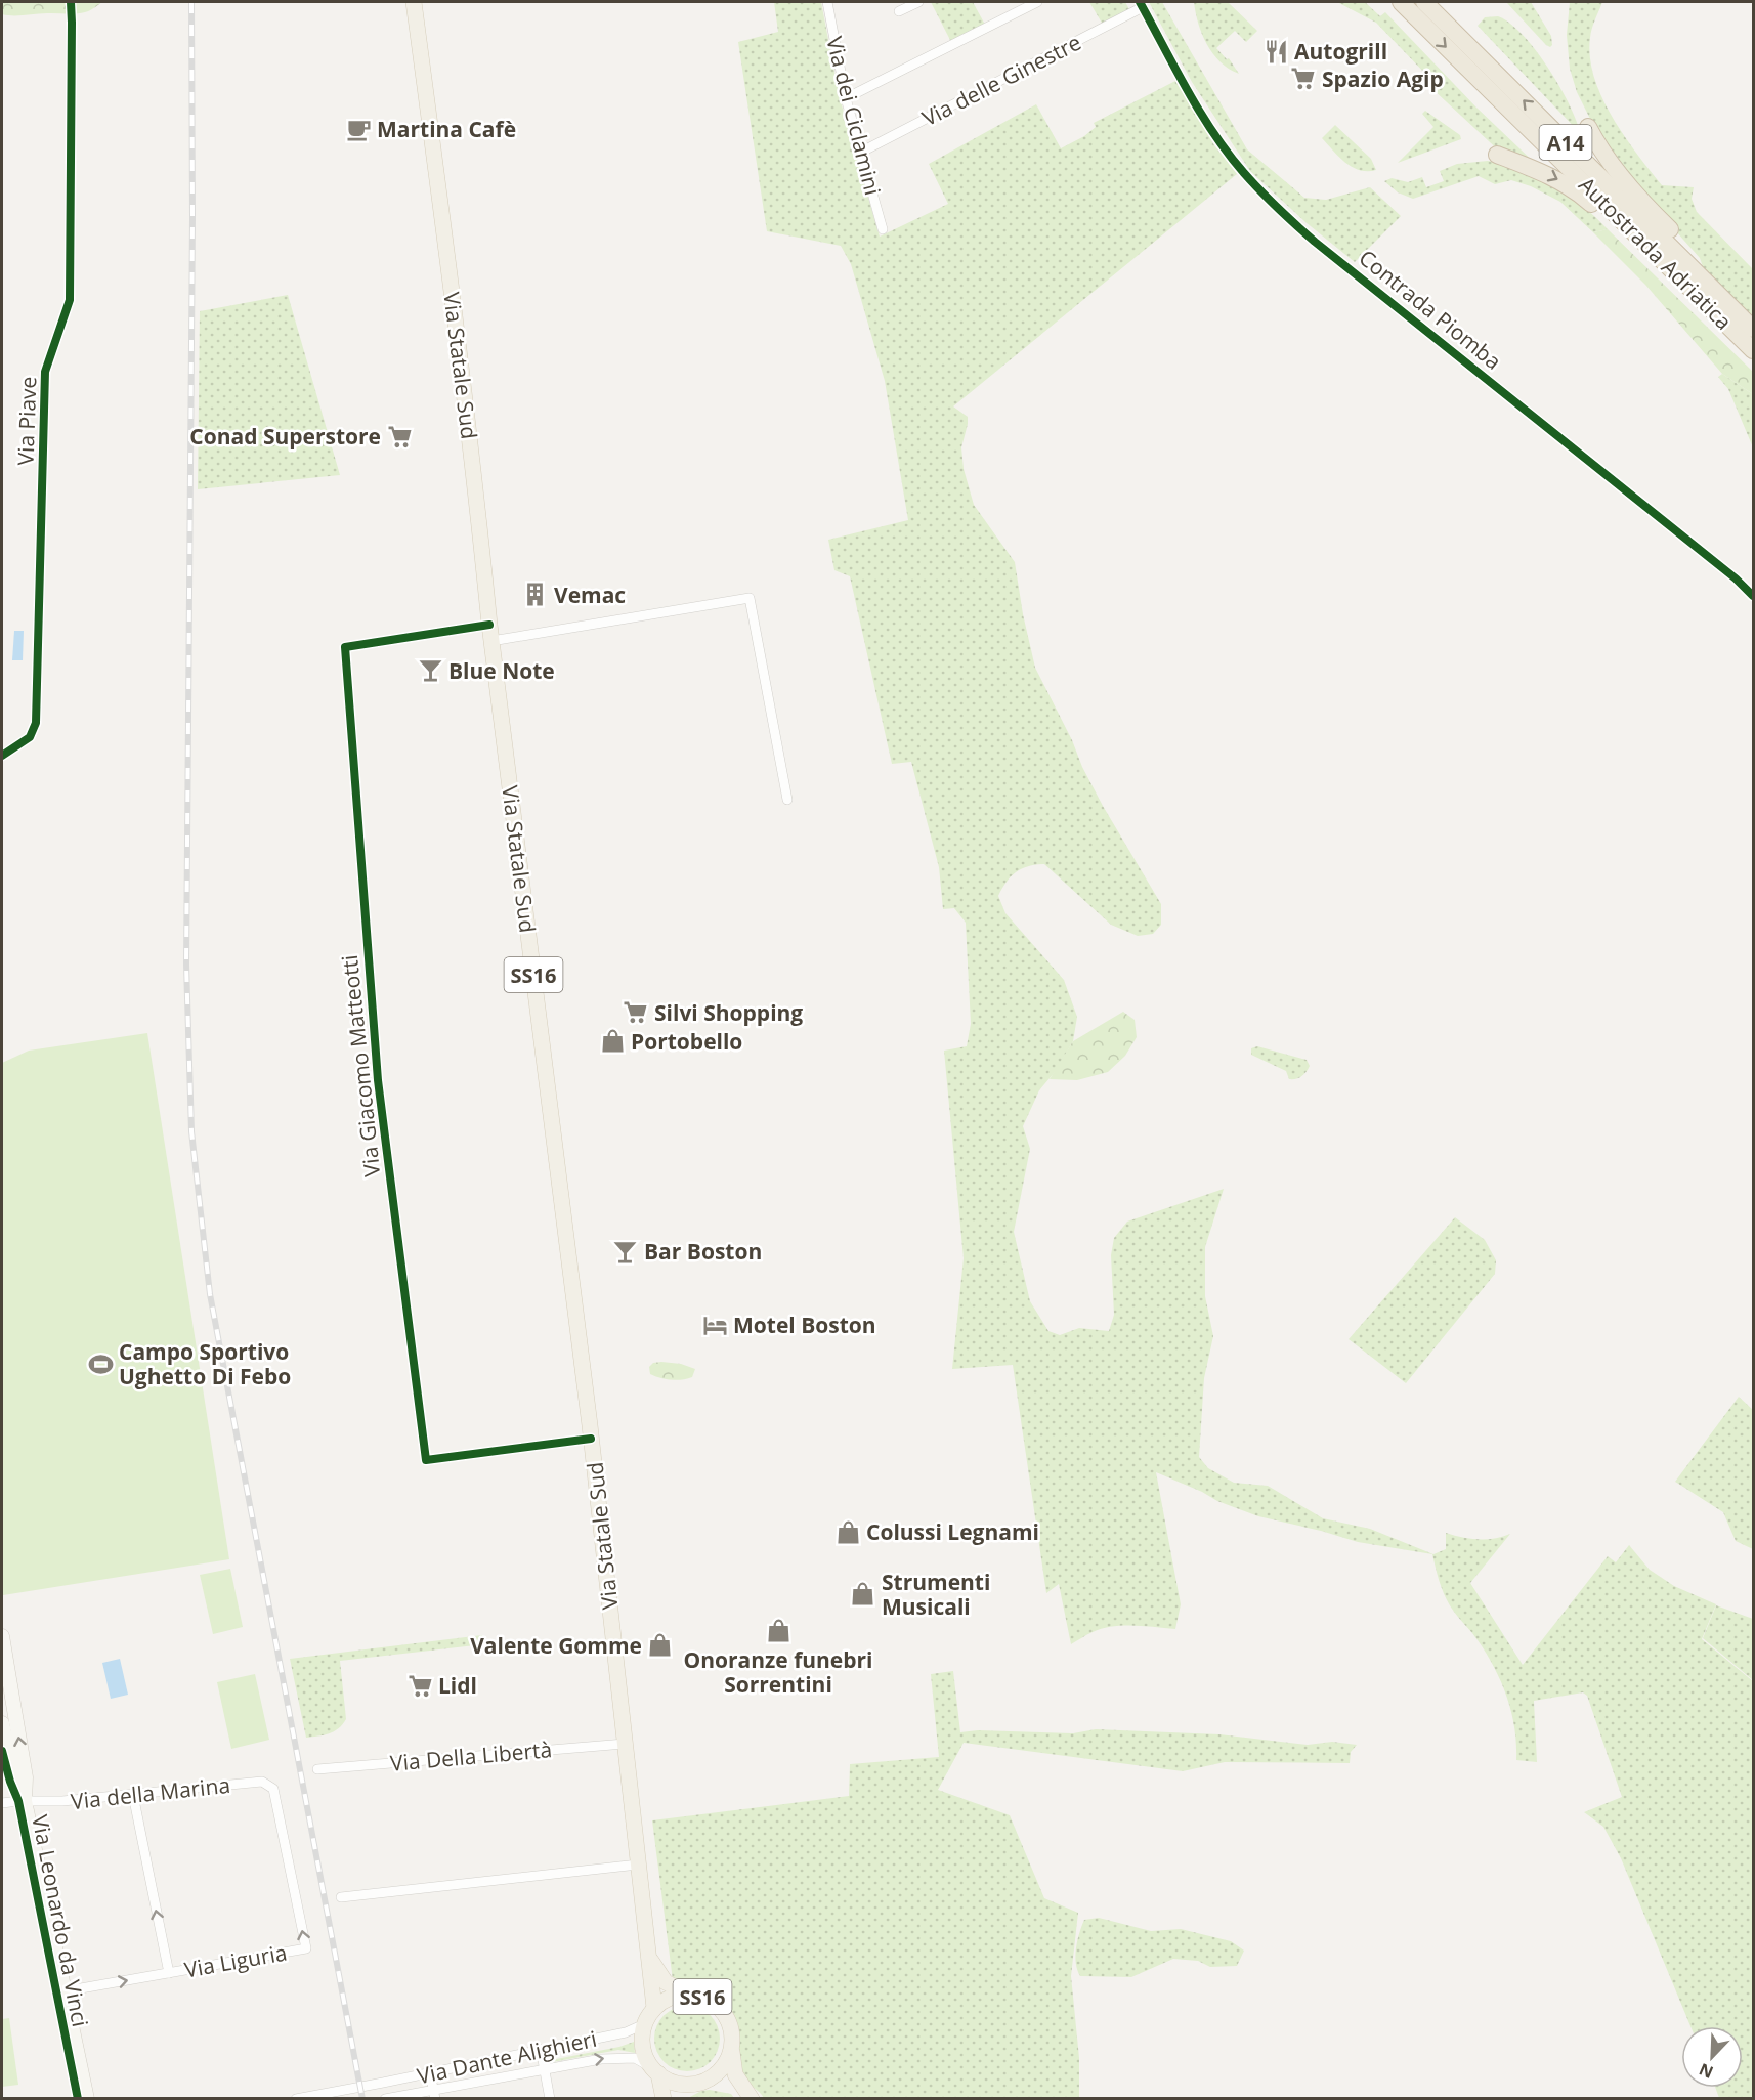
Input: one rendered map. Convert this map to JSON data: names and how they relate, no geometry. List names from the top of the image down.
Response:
{
  "streets": {
    "highway": ["A14", "Autostrada Adriatica"],
    "main road": ["Via Statale Sud", "SS16"],
    "street": [
      "Via delle Ginestre",
      "Via dei Ciclamini",
      "Contrada Piomba",
      "Via Piave",
      "Via Giacomo Matteotti",
      "Via Della Libertà",
      "Via della Marina",
      "Via Leonardo da Vinci",
      "Via Liguria",
      "Via Dante Alighieri"
    ]
  },
  "crossings": [
    ["Via delle Ginestre", "Via dei Ciclamini"],
    ["Via delle Ginestre", "Contrada Piomba"],
    ["Via Statale Sud", "SS16"],
    ["Via Statale Sud", "Via Giacomo Matteotti"],
    ["Via Statale Sud", "Via Della Libertà"],
    ["Via Statale Sud", "Via Dante Alighieri"],
    ["SS16", "Via Dante Alighieri"],
    ["Via della Marina", "Via Leonardo da Vinci"],
    ["Via della Marina", "Via Liguria"],
    ["Via Leonardo da Vinci", "Via Liguria"]
  ],
  "places": {
    "restaurant": ["Autogrill"],
    "supermarket": [
      "Spazio Agip",
      "Conad Superstore",
      "Silvi Shopping",
      "Lidl"
    ],
    "cafe": ["Martina Cafè"],
    "building": ["Vemac"],
    "bar": ["Blue Note", "Bar Boston"],
    "shop": [
      "Portobello",
      "Colussi Legnami",
      "Strumenti Musicali",
      "Onoranze funebri Sorrentini",
      "Valente Gomme"
    ],
    "hotel": ["Motel Boston"],
    "sports": ["Campo Sportivo Ughetto Di Febo"]
  },
  "north": "bottom left"
}
